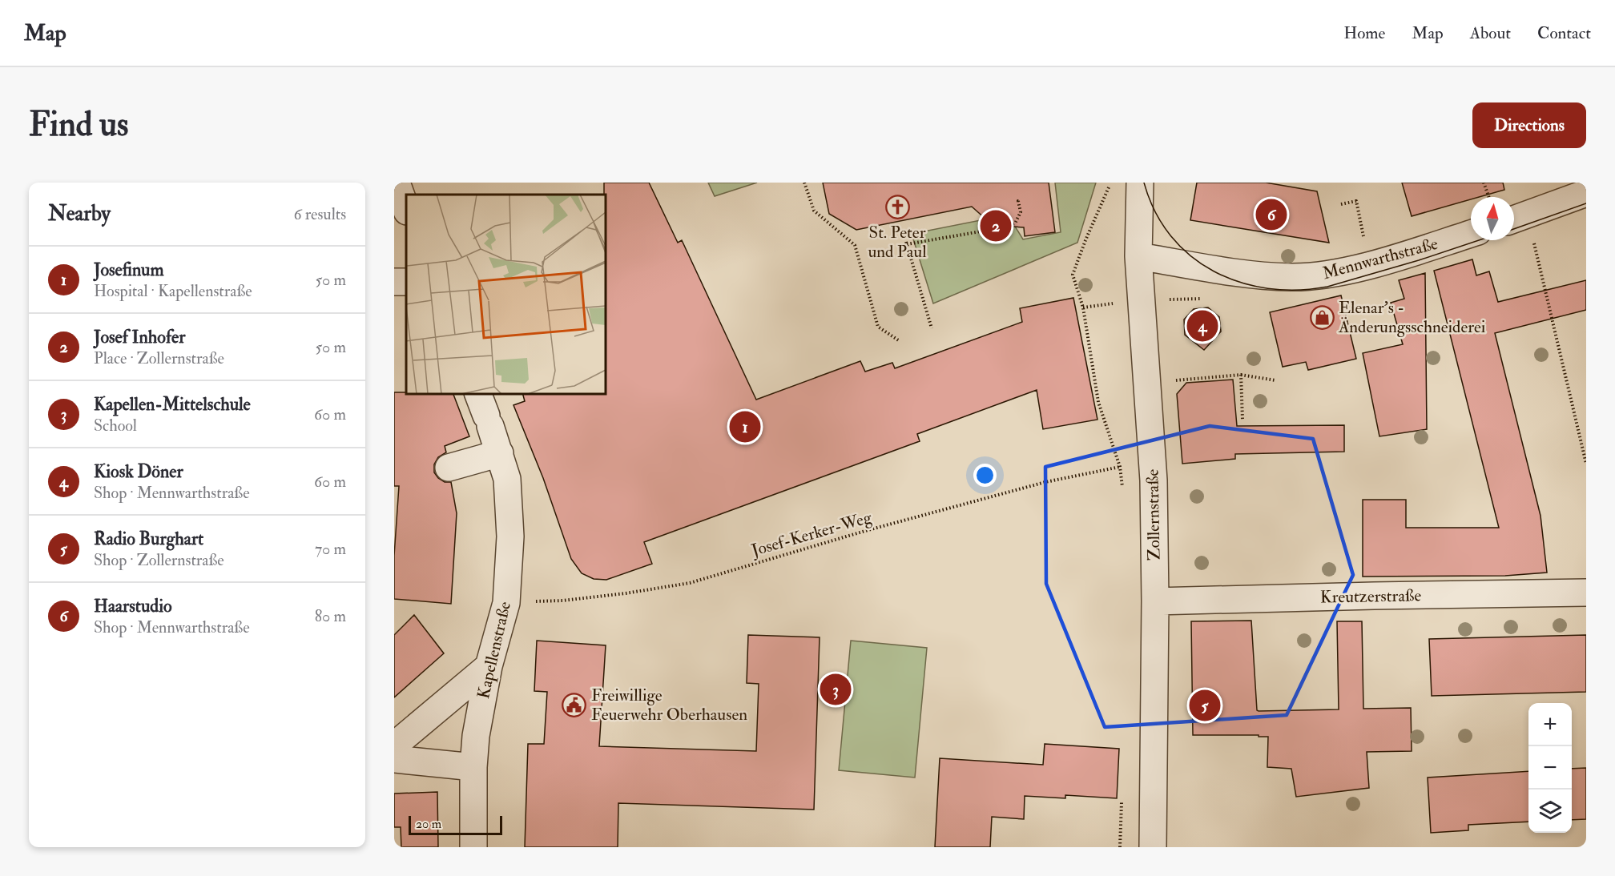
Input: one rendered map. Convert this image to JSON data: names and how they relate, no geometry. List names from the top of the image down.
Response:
{
  "streets": {
    "street": [
      "Mennwarthstraße",
      "Zollernstraße",
      "Kreutzerstraße",
      "Kapellenstraße"
    ],
    "path": ["Josef-Kerker-Weg"]
  },
  "crossings": [
    ["Mennwarthstraße", "Zollernstraße"],
    ["Zollernstraße", "Kreutzerstraße"],
    ["Josef-Kerker-Weg", "Kapellenstraße"]
  ],
  "places": {
    "church": ["St. Peter und Paul"],
    "shop": ["Elenar's - Änderungsschneiderei"],
    "public building": ["Freiwillige Feuerwehr Oberhausen"]
  },
  "scale_bar": "20 m",
  "north": "top",
  "page": {
    "header": "Map",
    "nav": [
      "Home",
      "Map",
      "About",
      "Contact"
    ],
    "buttons": "Directions",
    "title": "Find us",
    "heading": ["Nearby", "6 results"],
    "pins": [
      "6",
      "2",
      "4",
      "1",
      "3",
      "5"
    ],
    "list": [
      {
        "mark": "1",
        "name": "Josefinum",
        "note": "Hospital · Kapellenstraße",
        "value": "50 m"
      },
      {
        "mark": "2",
        "name": "Josef Inhofer",
        "note": "Place · Zollernstraße",
        "value": "50 m"
      },
      {
        "mark": "3",
        "name": "Kapellen-Mittelschule",
        "note": "School",
        "value": "60 m"
      },
      {
        "mark": "4",
        "name": "Kiosk Döner",
        "note": "Shop · Mennwarthstraße",
        "value": "60 m"
      },
      {
        "mark": "5",
        "name": "Radio Burghart",
        "note": "Shop · Zollernstraße",
        "value": "70 m"
      },
      {
        "mark": "6",
        "name": "Haarstudio",
        "note": "Shop · Mennwarthstraße",
        "value": "80 m"
      }
    ],
    "map_buttons": ["+", "−"],
    "scale": "20 m"
  }
}
